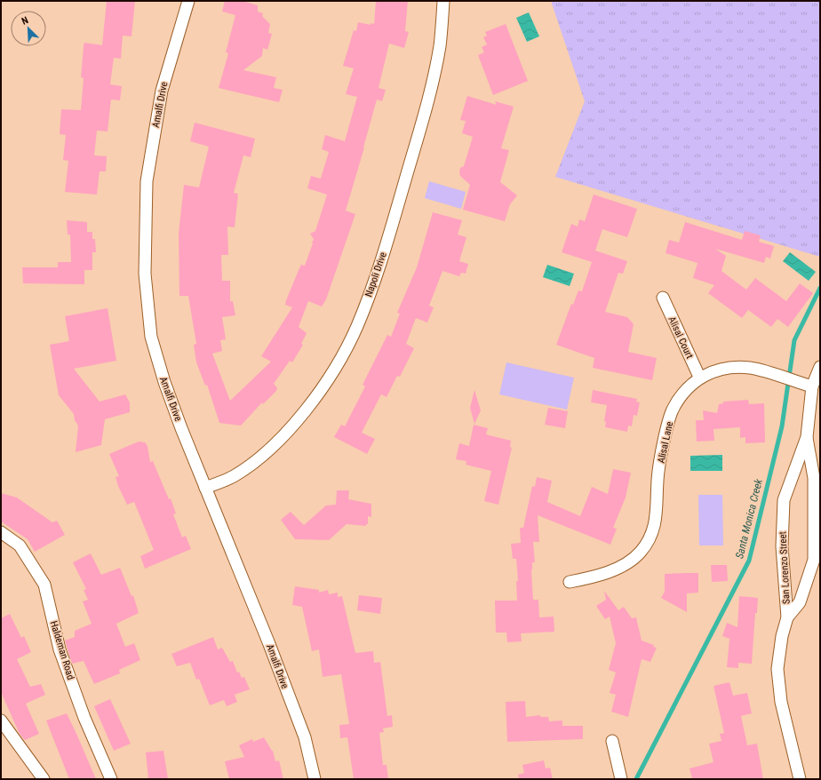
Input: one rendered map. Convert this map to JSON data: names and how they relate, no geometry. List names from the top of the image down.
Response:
{
  "streets": {
    "street": [
      "Amalfi Drive",
      "Napoli Drive",
      "Alisal Court",
      "Alisal Lane",
      "San Lorenzo Street",
      "Haldeman Road"
    ]
  },
  "crossings": [
    ["Amalfi Drive", "Napoli Drive"],
    ["Alisal Court", "Alisal Lane"],
    ["Alisal Lane", "San Lorenzo Street"]
  ],
  "water": ["Santa Monica Creek"],
  "north": "top left"
}
